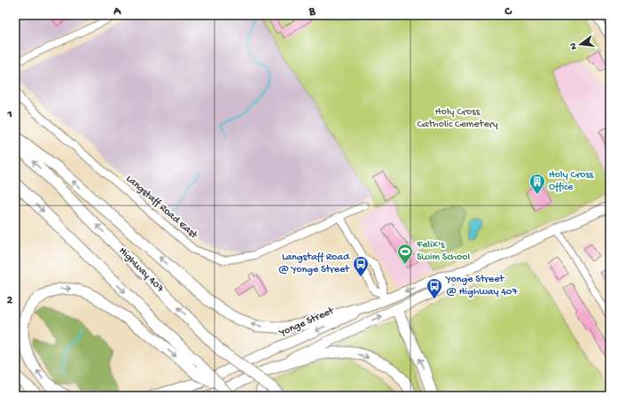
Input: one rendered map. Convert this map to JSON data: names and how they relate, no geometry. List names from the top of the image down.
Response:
{
  "streets": {
    "highway": ["Highway 407"],
    "main road": ["Yonge Street"],
    "street": ["Langstaff Road East"]
  },
  "parks": ["Holy Cross Catholic Cemetery"],
  "places": {
    "building": ["Holy Cross Office"],
    "sports": ["Felix's Swim School"],
    "bus stop": ["Langstaff Road @ Yonge Street", "Yonge Street @ Highway 407"]
  },
  "north": "left",
  "grid": {
    "columns": ["A", "B", "C"],
    "rows": ["1", "2"]
  }
}
